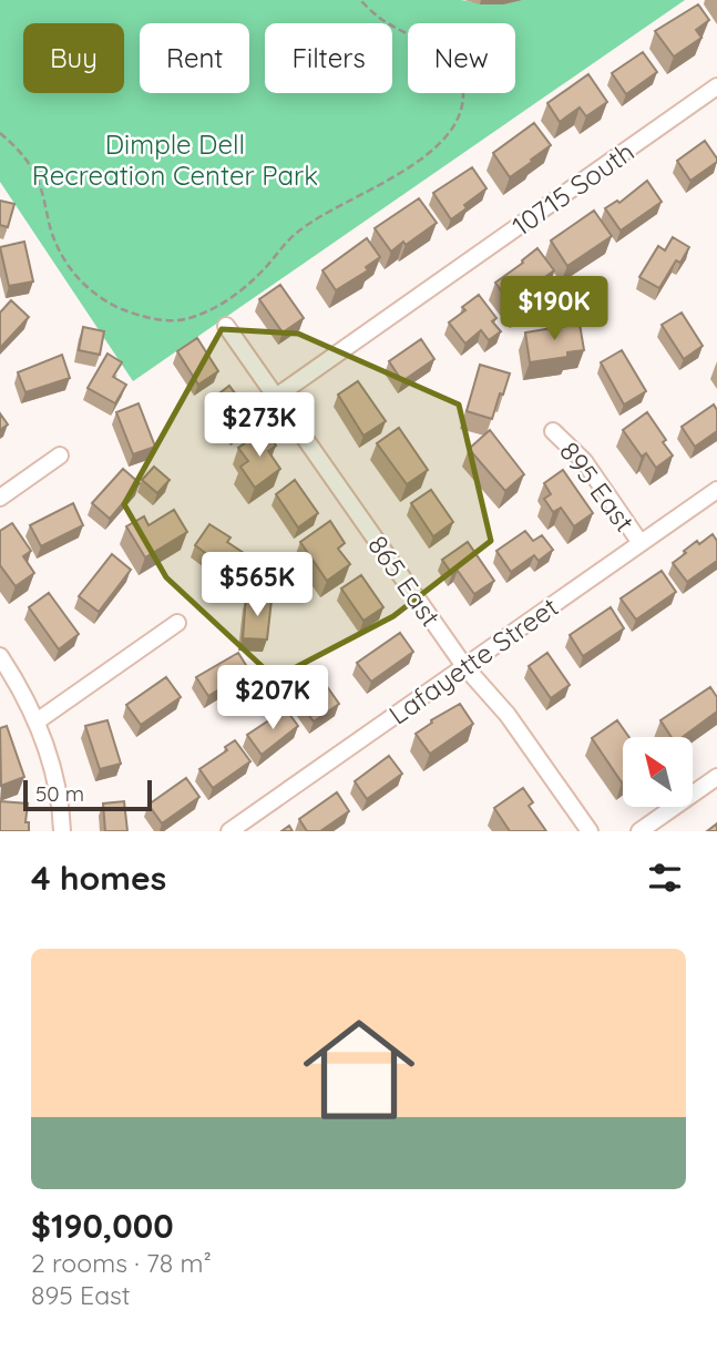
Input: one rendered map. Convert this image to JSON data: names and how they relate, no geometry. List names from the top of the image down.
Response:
{
  "streets": {
    "street": [
      "10715 South",
      "895 East",
      "865 East",
      "Lafayette Street"
    ]
  },
  "crossings": [
    ["10715 South", "865 East"],
    ["895 East", "Lafayette Street"],
    ["865 East", "Lafayette Street"]
  ],
  "parks": ["Dimple Dell Recreation Center Park"],
  "scale_bar": "50 m",
  "north": "top left",
  "page": {
    "chip": [
      "Buy",
      "Rent",
      "Filters",
      "New"
    ],
    "price": [
      "$190K",
      "$273K",
      "$565K",
      "$207K"
    ],
    "scale": "50 m",
    "heading": "4 homes",
    "list": [
      {
        "name": "$190,000",
        "note": "2 rooms · 78 m² · 895 East"
      }
    ]
  }
}
